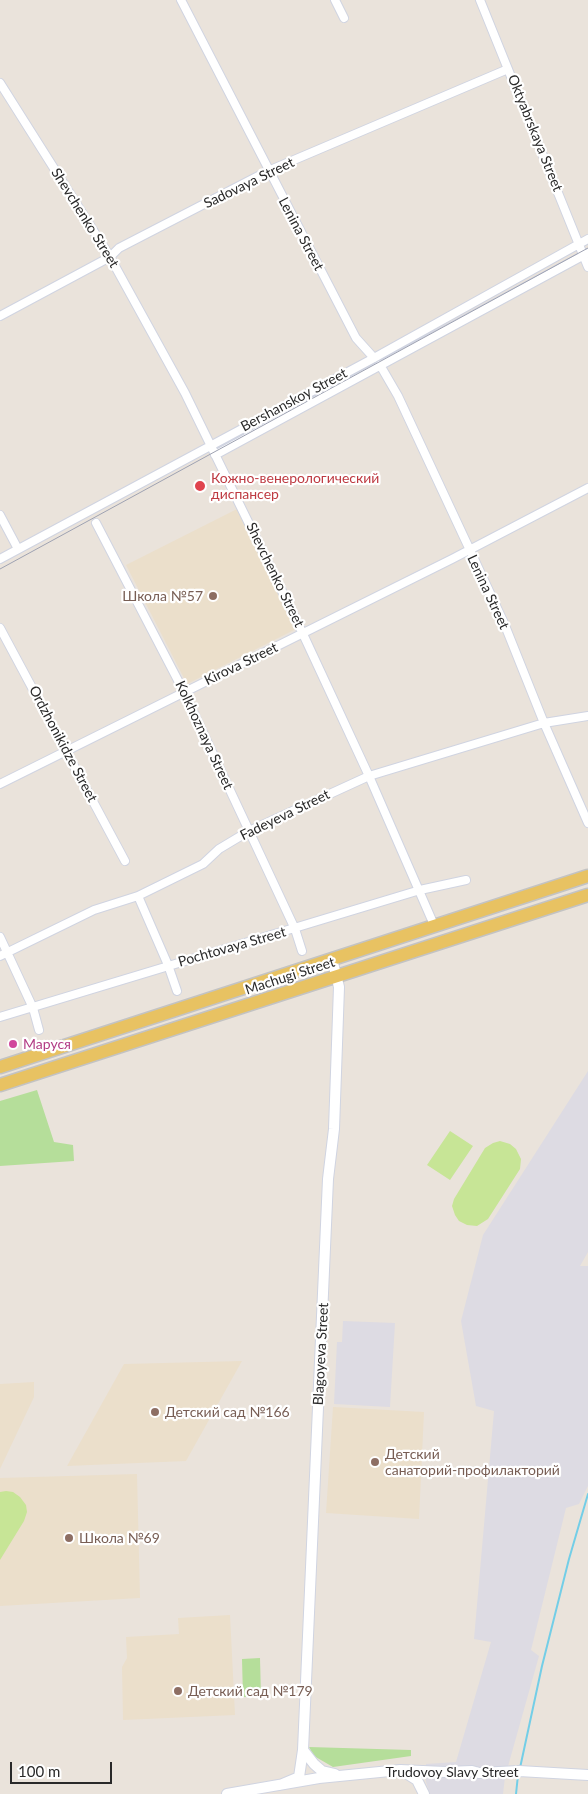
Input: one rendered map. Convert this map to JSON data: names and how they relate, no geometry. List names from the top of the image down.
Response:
{
  "streets": {
    "main road": ["Machugi Street"],
    "street": [
      "Oktyabrskaya Street",
      "Sadovaya Street",
      "Shevchenko Street",
      "Lenina Street",
      "Bershanskoy Street",
      "Kirova Street",
      "Kolkhoznaya Street",
      "Ordzhonikidze Street",
      "Fadeyeva Street",
      "Pochtovaya Street",
      "Blagoyeva Street",
      "Trudovoy Slavy Street"
    ]
  },
  "crossings": [
    ["Oktyabrskaya Street", "Sadovaya Street"],
    ["Oktyabrskaya Street", "Bershanskoy Street"],
    ["Sadovaya Street", "Shevchenko Street"],
    ["Sadovaya Street", "Lenina Street"],
    ["Shevchenko Street", "Bershanskoy Street"],
    ["Shevchenko Street", "Kirova Street"],
    ["Shevchenko Street", "Fadeyeva Street"],
    ["Shevchenko Street", "Pochtovaya Street"],
    ["Shevchenko Street", "Machugi Street"],
    ["Lenina Street", "Bershanskoy Street"],
    ["Lenina Street", "Kirova Street"],
    ["Lenina Street", "Fadeyeva Street"],
    ["Kirova Street", "Kolkhoznaya Street"],
    ["Kirova Street", "Ordzhonikidze Street"],
    ["Kolkhoznaya Street", "Fadeyeva Street"],
    ["Kolkhoznaya Street", "Pochtovaya Street"],
    ["Machugi Street", "Blagoyeva Street"],
    ["Blagoyeva Street", "Trudovoy Slavy Street"]
  ],
  "places": [
    "Кожно-венерологический диспансер",
    "Школа №57",
    "Маруся",
    "Детский сад №166",
    "Детский санаторий-профилакторий",
    "Школа №69",
    "Детский сад №179"
  ],
  "scale_bar": "100 m"
}
